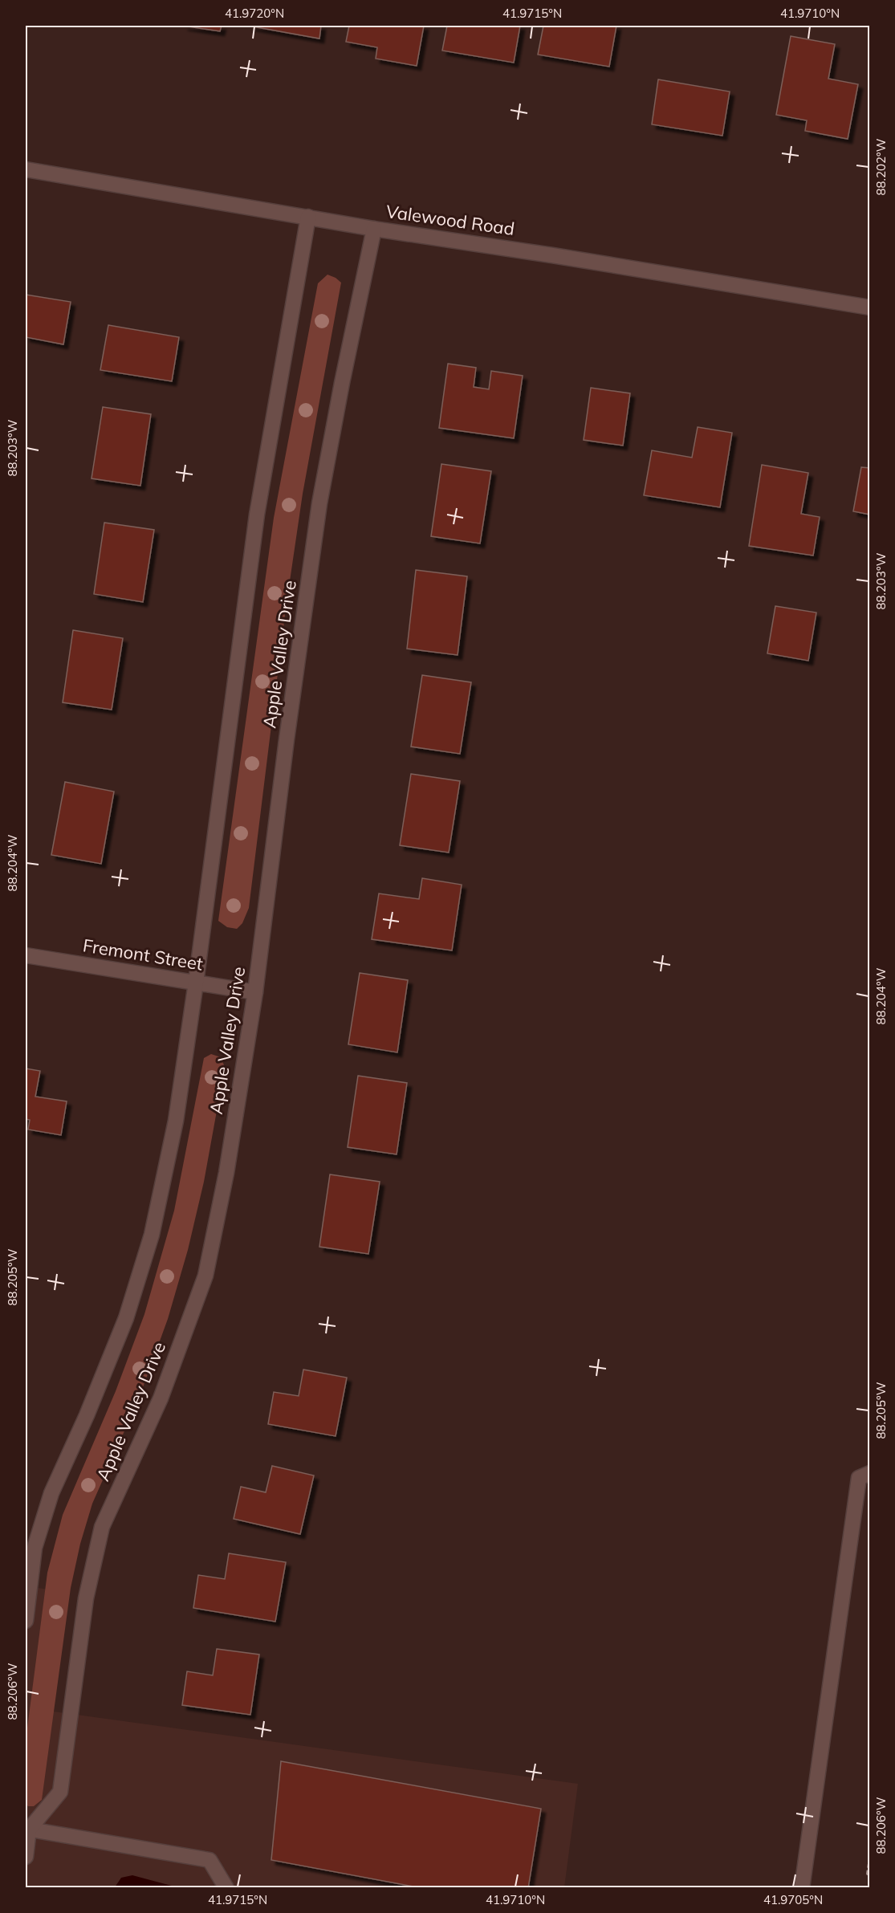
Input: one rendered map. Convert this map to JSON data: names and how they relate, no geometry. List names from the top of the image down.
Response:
{
  "streets": {
    "street": ["Valewood Road", "Apple Valley Drive", "Fremont Street"]
  },
  "crossings": [
    ["Valewood Road", "Apple Valley Drive"],
    ["Apple Valley Drive", "Fremont Street"]
  ],
  "coordinates": [
    "41.9720°N",
    "41.9715°N",
    "41.9710°N",
    "88.202°W",
    "88.203°W",
    "88.204°W",
    "88.205°W",
    "88.206°W",
    "41.9705°N"
  ]
}
